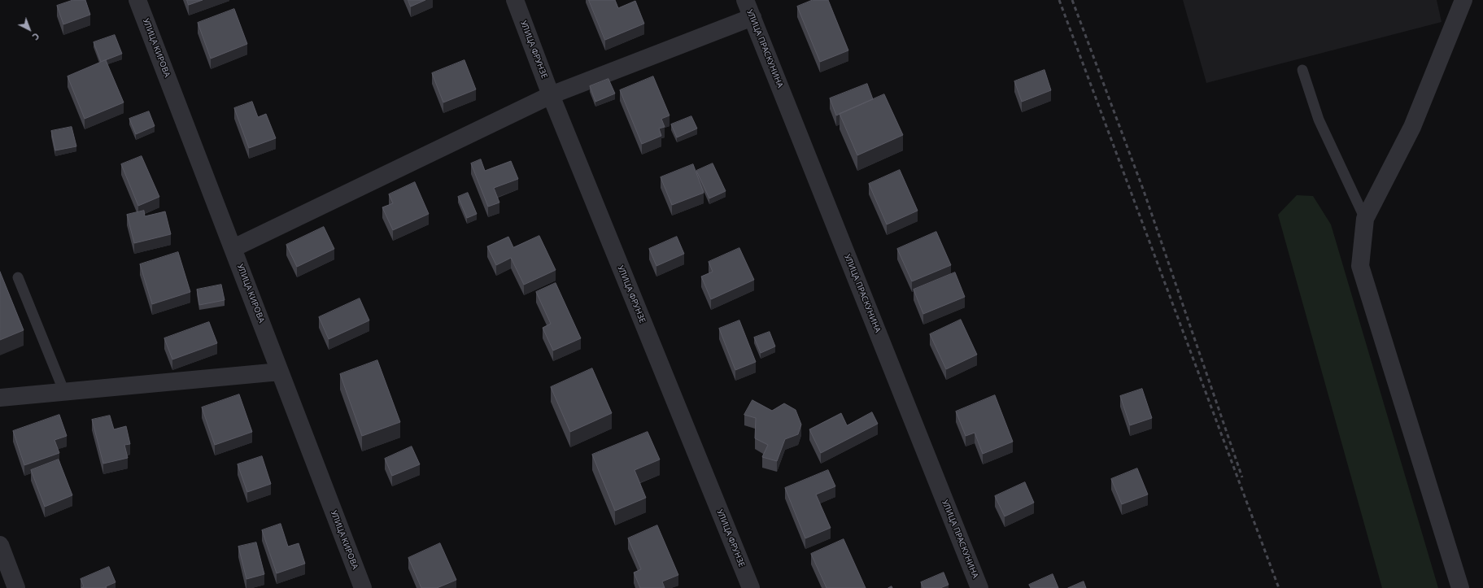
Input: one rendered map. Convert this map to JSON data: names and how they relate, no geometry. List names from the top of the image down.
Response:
{
  "streets": {
    "street": ["УЛИЦА КИРОВА", "УЛИЦА ПРАСКУНИНА", "УЛИЦА ФРУНЗЕ"]
  },
  "north": "bottom right"
}
